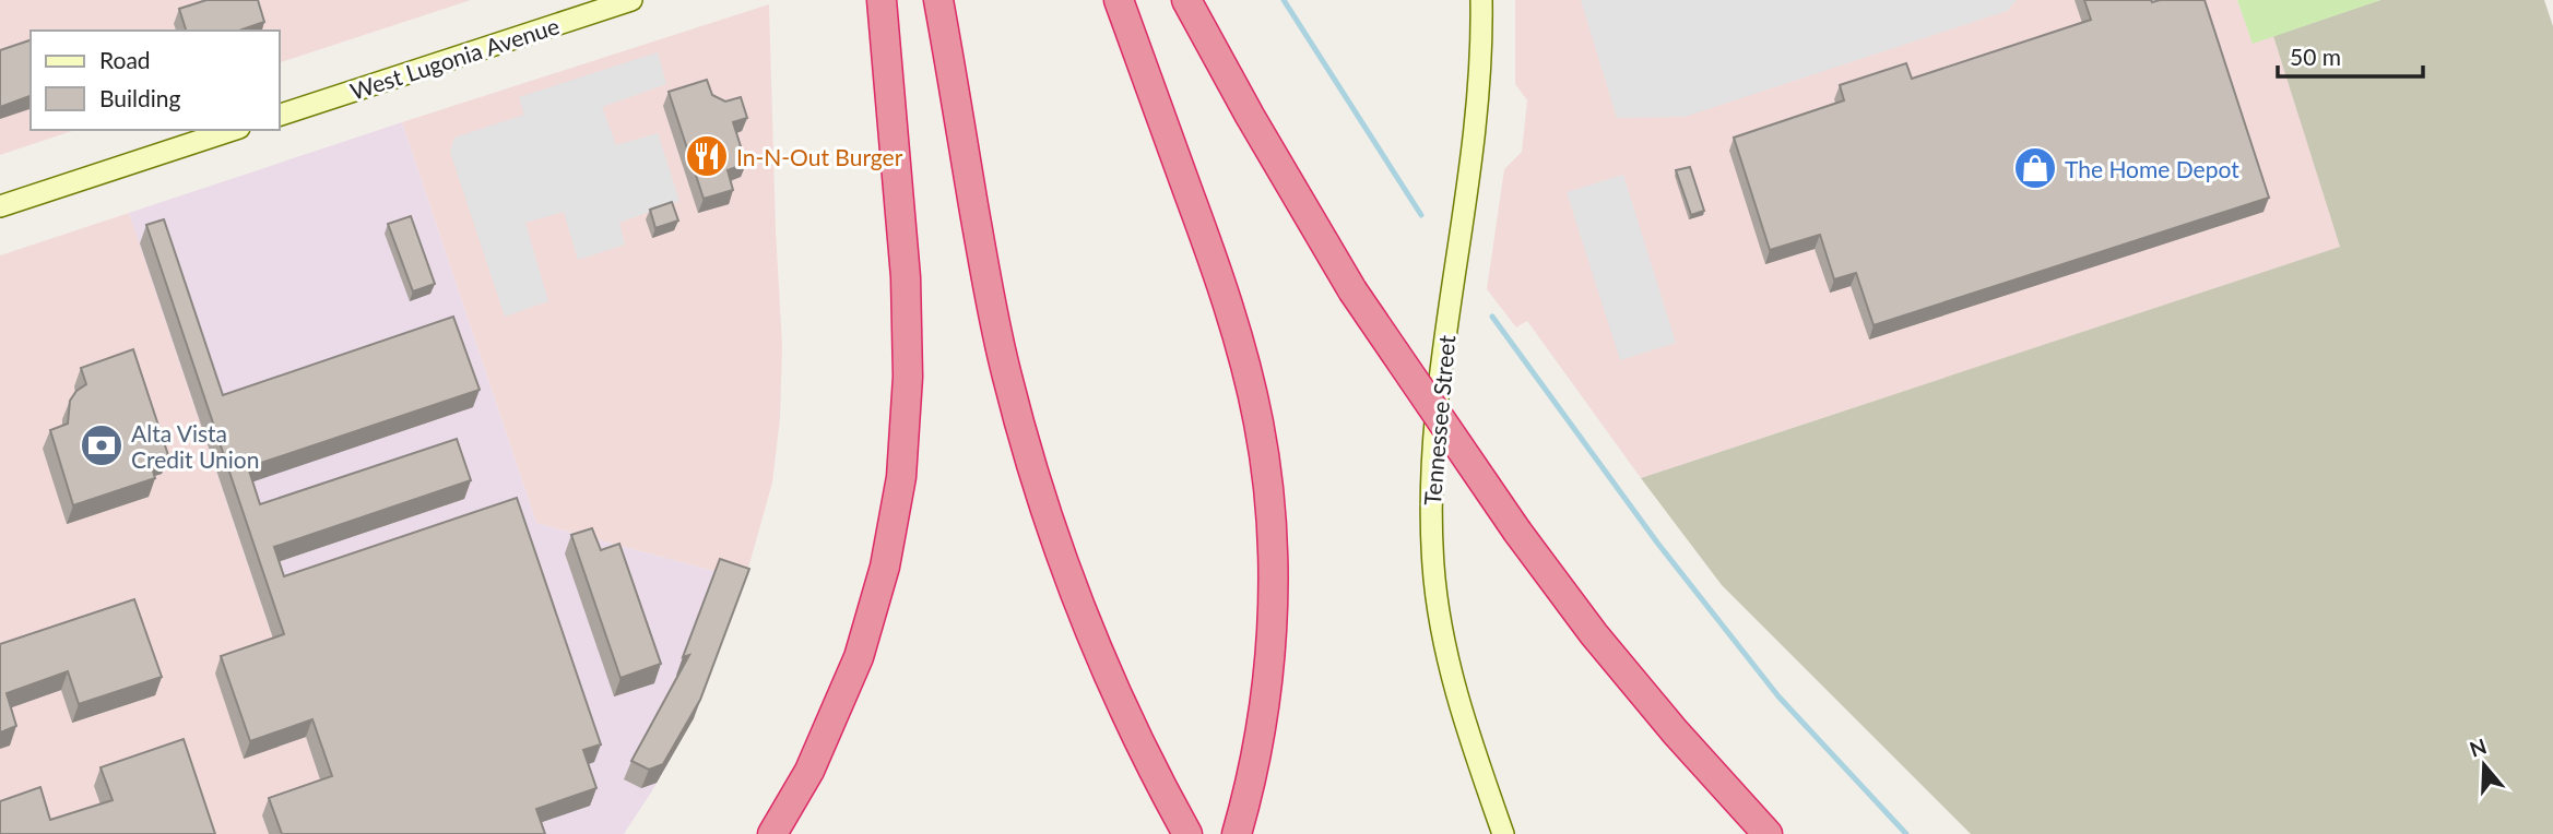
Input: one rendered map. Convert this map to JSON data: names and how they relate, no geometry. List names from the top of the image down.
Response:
{
  "streets": {
    "main road": ["West Lugonia Avenue", "Tennessee Street"]
  },
  "places": {
    "restaurant": ["In-N-Out Burger"],
    "shop": ["The Home Depot"],
    "bank": ["Alta Vista Credit Union"]
  },
  "legend": ["Road", "Building"],
  "scale_bar": "50 m",
  "north": "top"
}
